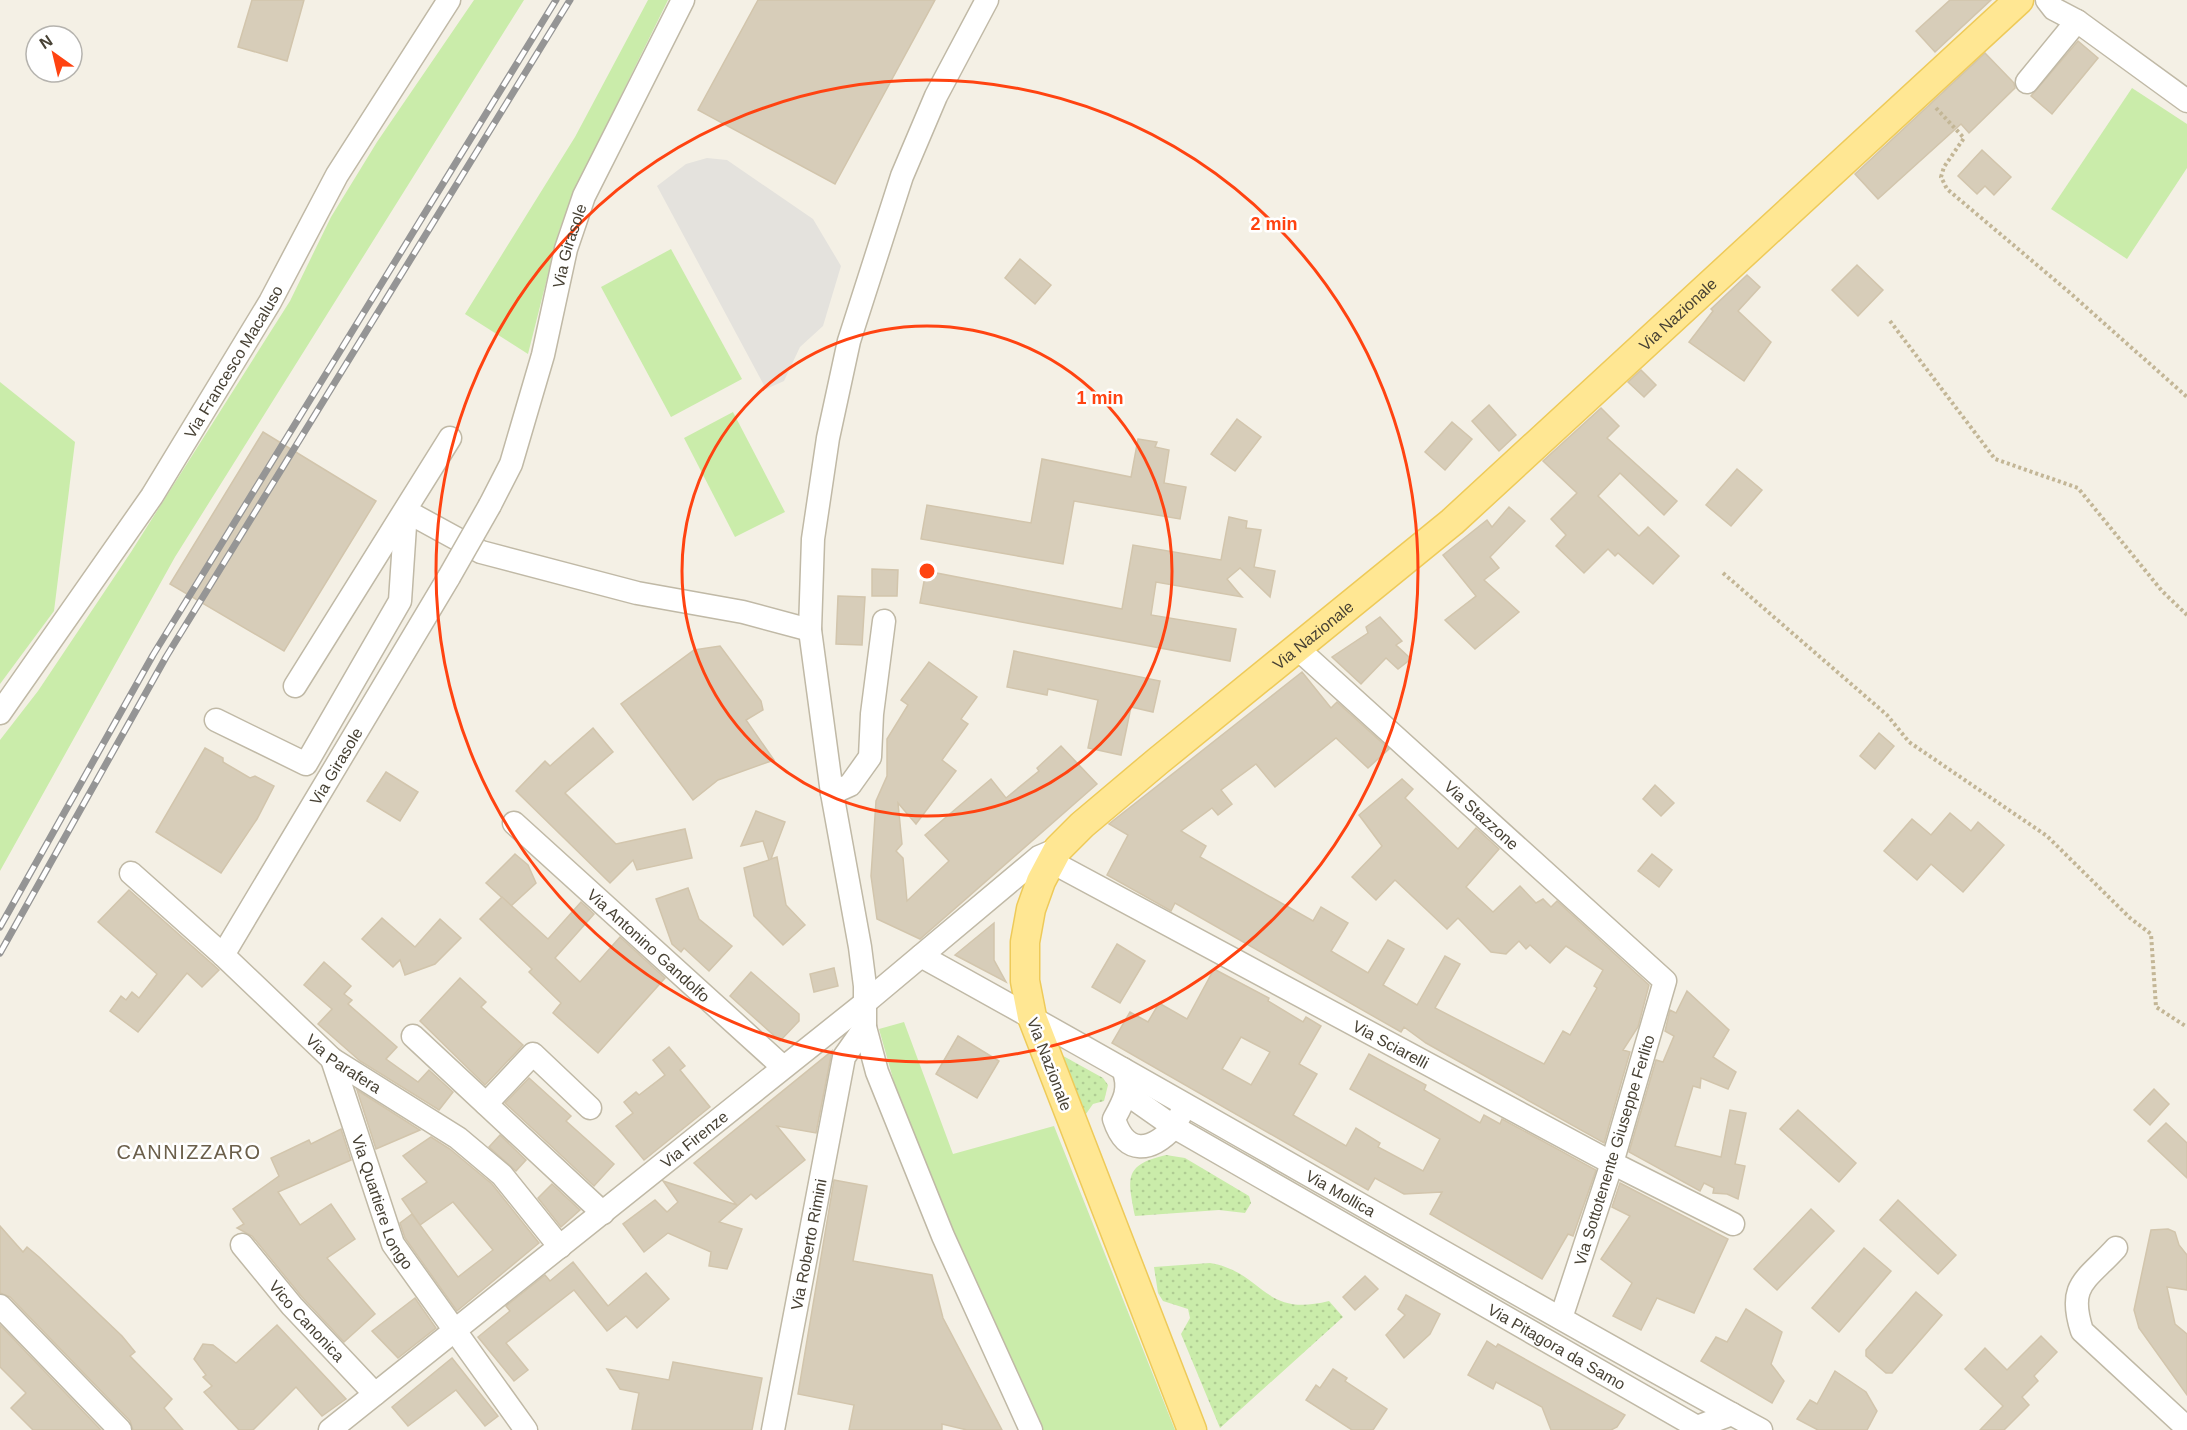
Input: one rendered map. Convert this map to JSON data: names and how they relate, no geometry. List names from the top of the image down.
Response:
{
  "streets": {
    "main road": ["Via Nazionale"],
    "street": [
      "Via Girasole",
      "Via Francesco Macaluso",
      "Via Stazzone",
      "Via Antonino Gandolfo",
      "Via Sciarelli",
      "Via Parafera",
      "Via Firenze",
      "Via Sottotenente Giuseppe Ferlito",
      "Via Mollica",
      "Via Quartiere Longo",
      "Via Roberto Rimini",
      "Vico Canonica",
      "Via Pitagora da Samo"
    ]
  },
  "crossings": [
    ["Via Girasole", "Via Parafera"],
    ["Via Nazionale", "Via Stazzone"],
    ["Via Nazionale", "Via Sciarelli"],
    ["Via Nazionale", "Via Firenze"],
    ["Via Nazionale", "Via Mollica"],
    ["Via Stazzone", "Via Sottotenente Giuseppe Ferlito"],
    ["Via Antonino Gandolfo", "Via Firenze"],
    ["Via Sciarelli", "Via Firenze"],
    ["Via Sciarelli", "Via Sottotenente Giuseppe Ferlito"],
    ["Via Parafera", "Via Firenze"],
    ["Via Parafera", "Via Quartiere Longo"],
    ["Via Firenze", "Via Mollica"],
    ["Via Firenze", "Via Quartiere Longo"],
    ["Via Firenze", "Vico Canonica"],
    ["Via Sottotenente Giuseppe Ferlito", "Via Mollica"],
    ["Via Mollica", "Via Pitagora da Samo"]
  ],
  "districts": ["CANNIZZARO"],
  "north": "top left",
  "rings": ["2 min", "1 min"]
}
